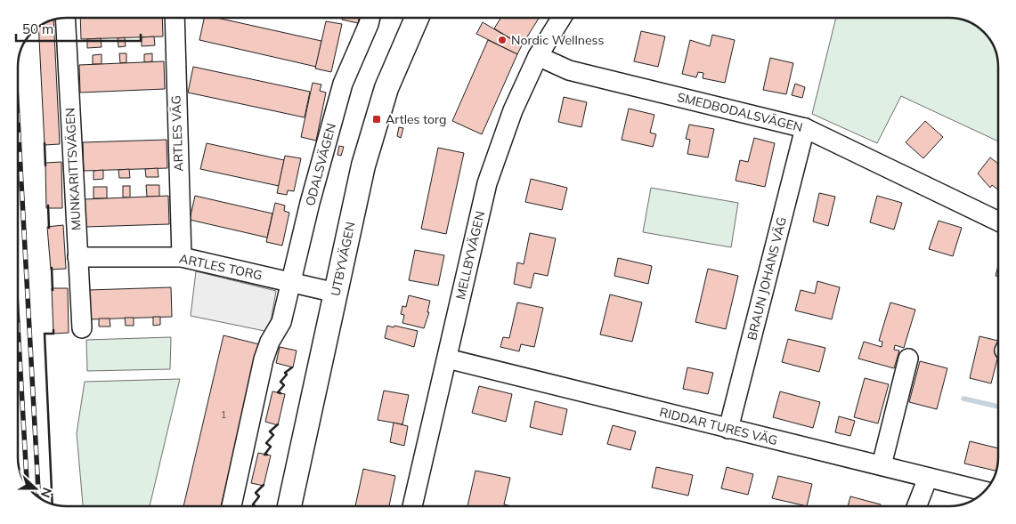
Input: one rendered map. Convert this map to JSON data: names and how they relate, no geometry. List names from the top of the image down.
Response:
{
  "streets": {
    "main road": ["UTBYVÄGEN"],
    "street": [
      "SMEDBODALSVÄGEN",
      "ARTLES VÄG",
      "ODALSVÄGEN",
      "MUNKARITTSVÄGEN",
      "MELLBYVÄGEN",
      "ARTLES TORG",
      "BRAUN JOHANS VÄG",
      "RIDDAR TURES VÄG"
    ]
  },
  "crossings": [
    ["SMEDBODALSVÄGEN", "MELLBYVÄGEN"],
    ["SMEDBODALSVÄGEN", "BRAUN JOHANS VÄG"],
    ["ARTLES VÄG", "ARTLES TORG"],
    ["ODALSVÄGEN", "ARTLES TORG"],
    ["MUNKARITTSVÄGEN", "ARTLES TORG"],
    ["MELLBYVÄGEN", "RIDDAR TURES VÄG"],
    ["UTBYVÄGEN", "ARTLES TORG"],
    ["BRAUN JOHANS VÄG", "RIDDAR TURES VÄG"]
  ],
  "places": {
    "other": ["Nordic Wellness"],
    "transit": ["Artles torg"]
  },
  "house_numbers": ["1"],
  "scale_bar": "50 m",
  "north": "right"
}
